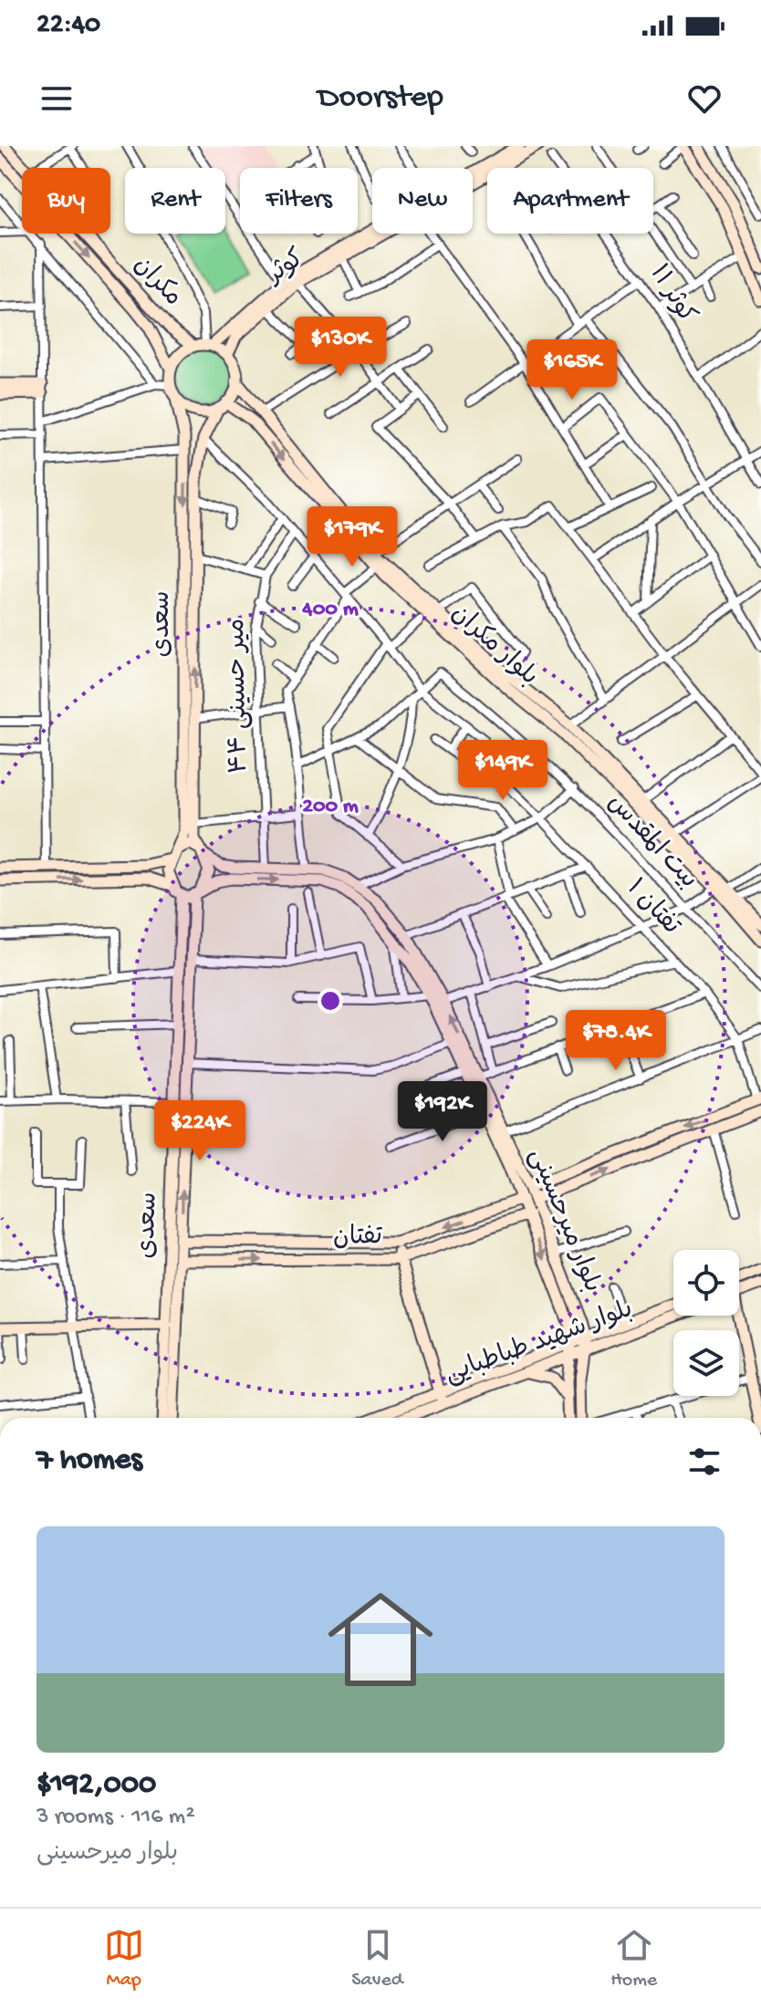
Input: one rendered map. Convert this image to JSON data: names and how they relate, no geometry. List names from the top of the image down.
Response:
{
  "streets": {
    "main road": [
      "کوثر",
      "مکران",
      "سعدی",
      "بلوار مکران",
      "بلوار میرحسینی",
      "تفتان",
      "بلوار شهید طباطبایی"
    ],
    "street": [
      "کوثر ۱۱",
      "میر حسینی ۴۴",
      "بیت المقدس",
      "تفتان ۱"
    ]
  },
  "crossings": [
    ["کوثر", "مکران"],
    ["کوثر", "سعدی"],
    ["کوثر", "بلوار مکران"],
    ["مکران", "سعدی"],
    ["مکران", "بلوار مکران"],
    ["سعدی", "بلوار مکران"],
    ["سعدی", "بلوار میرحسینی"],
    ["سعدی", "تفتان"],
    ["میر حسینی ۴۴", "بلوار میرحسینی"],
    ["بلوار میرحسینی", "تفتان"],
    ["بلوار میرحسینی", "بلوار شهید طباطبایی"]
  ],
  "page": {
    "status": "22:40",
    "header": "Doorstep",
    "chip": [
      "Buy",
      "Rent",
      "Filters",
      "New",
      "Apartment"
    ],
    "price": [
      "$130K",
      "$165K",
      "$179K",
      "$149K",
      "$78.4K",
      "$192K",
      "$224K"
    ],
    "heading": "7 homes",
    "list": [
      {
        "name": "$192,000",
        "note": "3 rooms · 116 m² · بلوار میرحسینی"
      }
    ],
    "tabs": ["Map", "Saved", "Home"]
  },
  "rings": ["400 m", "200 m"]
}
